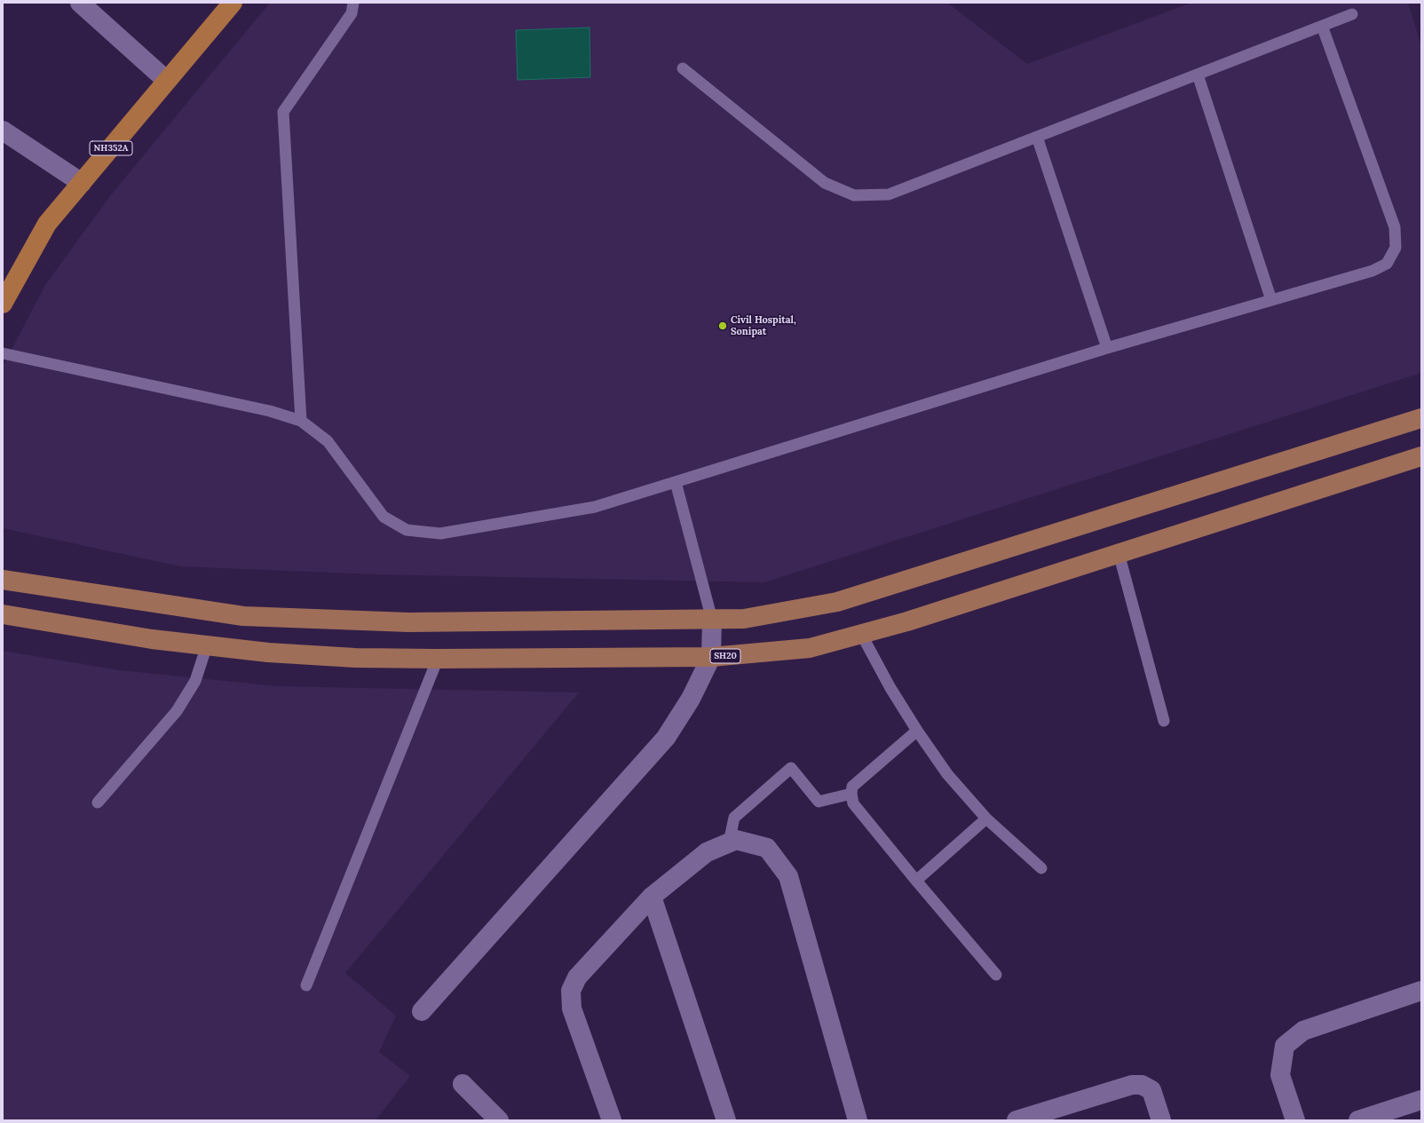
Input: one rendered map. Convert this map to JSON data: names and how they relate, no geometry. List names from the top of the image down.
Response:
{
  "streets": {
    "highway": ["NH352A"],
    "main road": ["SH20"]
  },
  "places": ["Civil Hospital, Sonipat"]
}
